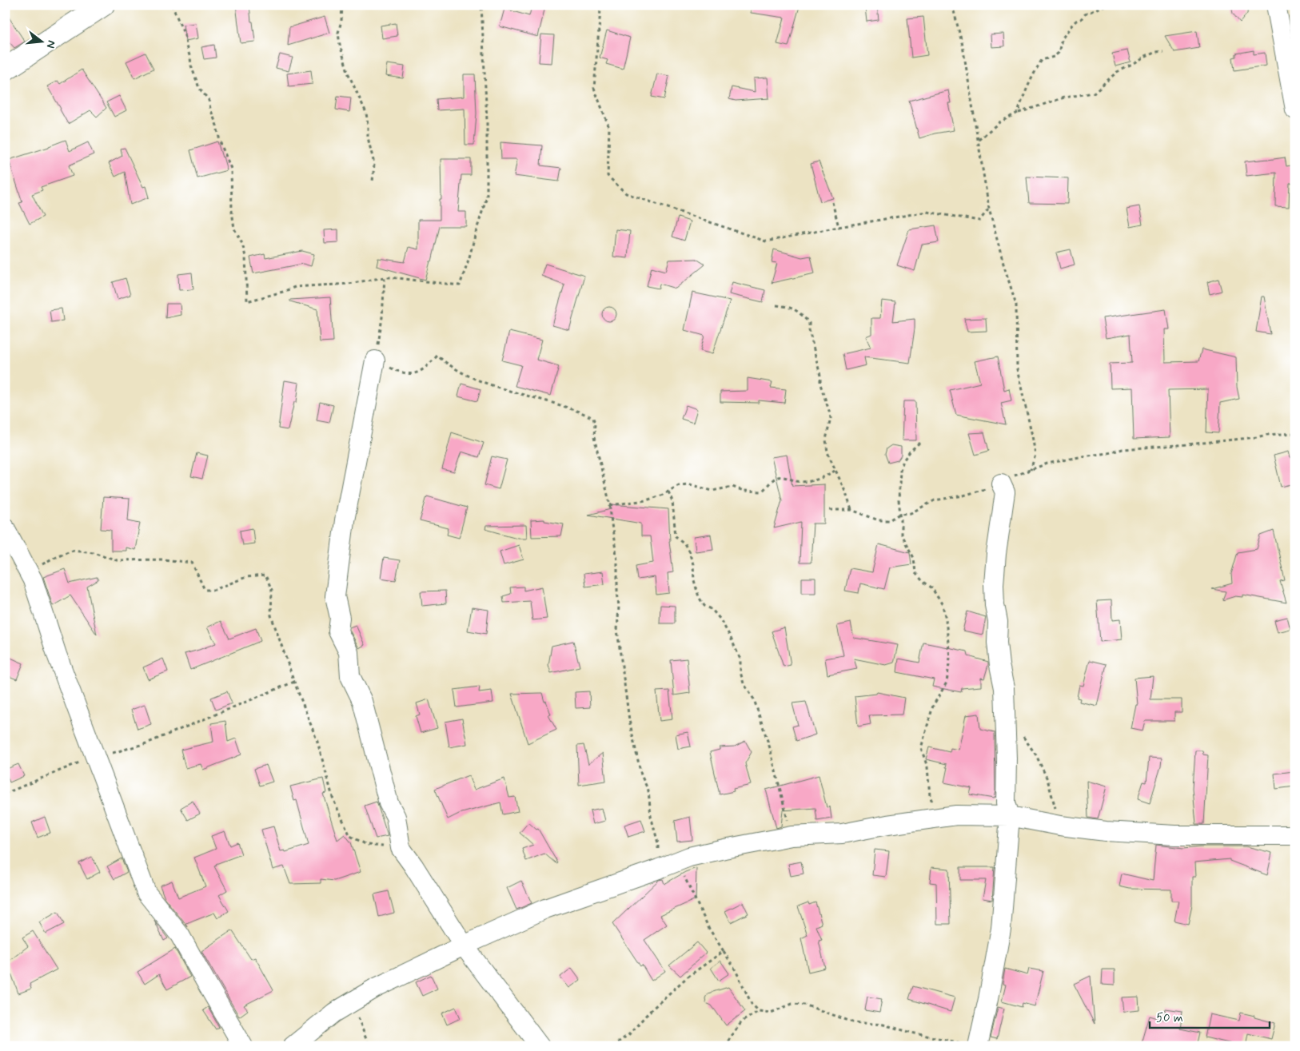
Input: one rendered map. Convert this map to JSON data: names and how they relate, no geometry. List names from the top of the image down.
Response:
{
  "scale_bar": "50 m",
  "north": "right"
}
